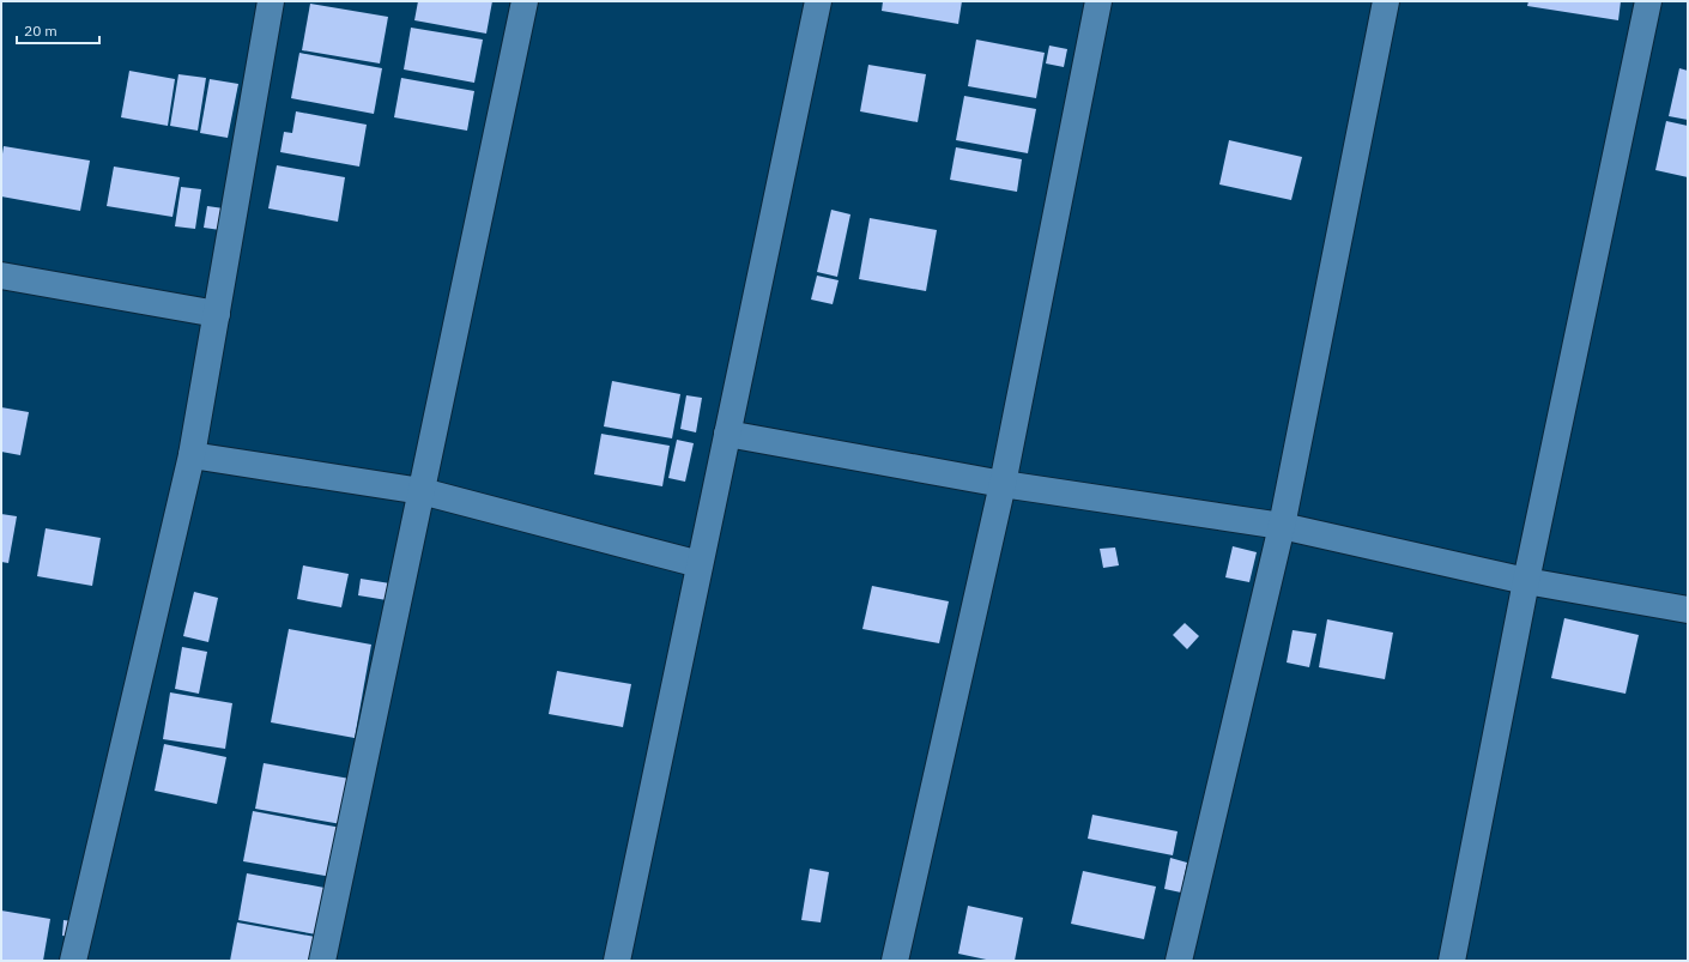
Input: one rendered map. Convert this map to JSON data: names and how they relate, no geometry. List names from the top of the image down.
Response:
{
  "scale_bar": "20 m"
}
